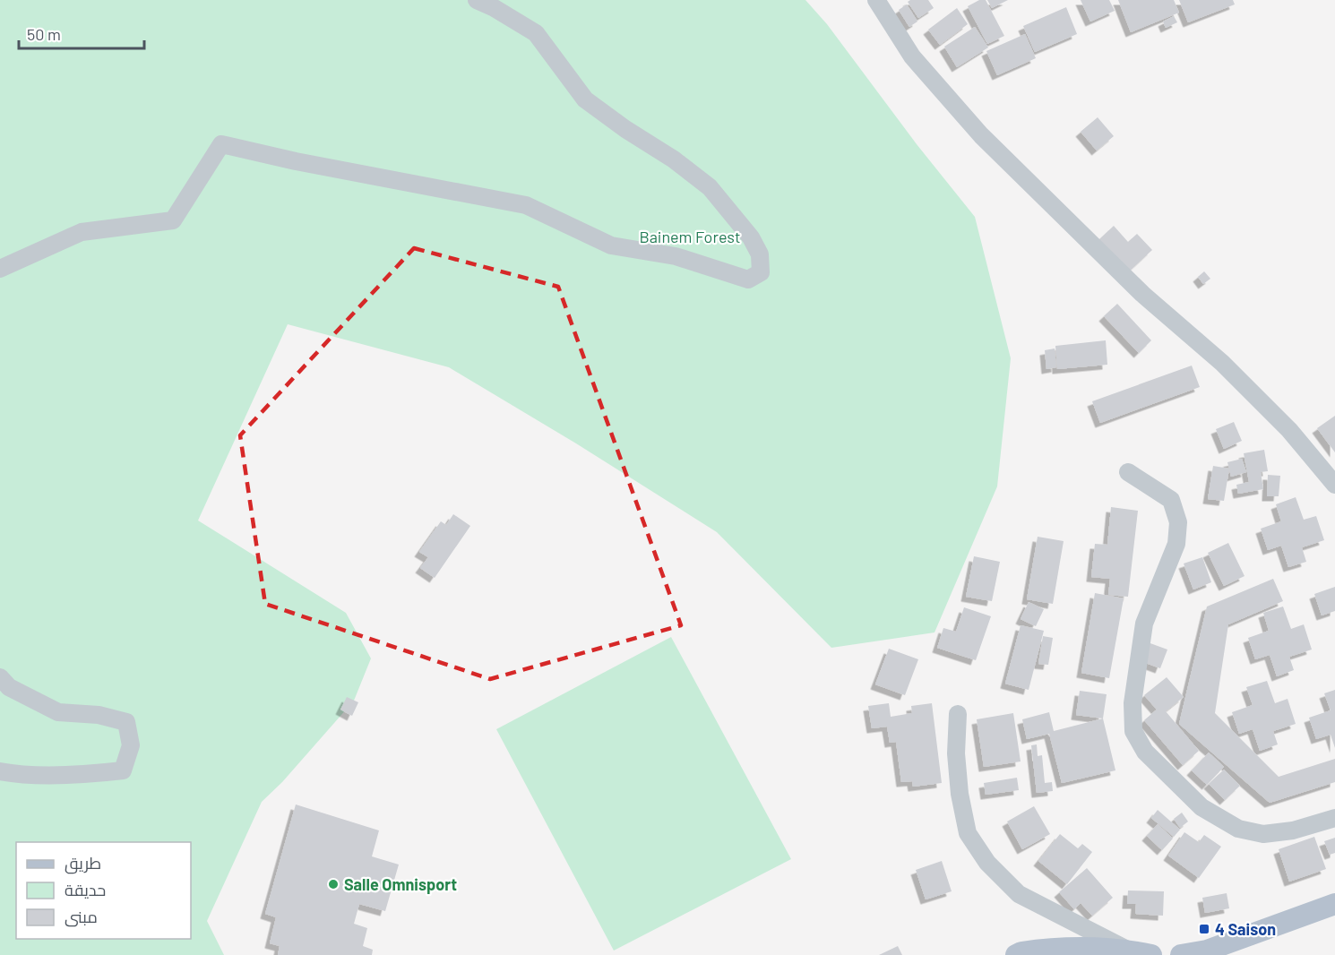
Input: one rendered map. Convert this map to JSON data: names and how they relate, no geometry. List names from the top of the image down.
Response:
{
  "parks": ["Bainem Forest"],
  "places": {
    "other": ["Salle Omnisport"],
    "transit": ["4 Saison"]
  },
  "legend": ["طريق", "حديقة", "مبنى"],
  "scale_bar": "50 m"
}
